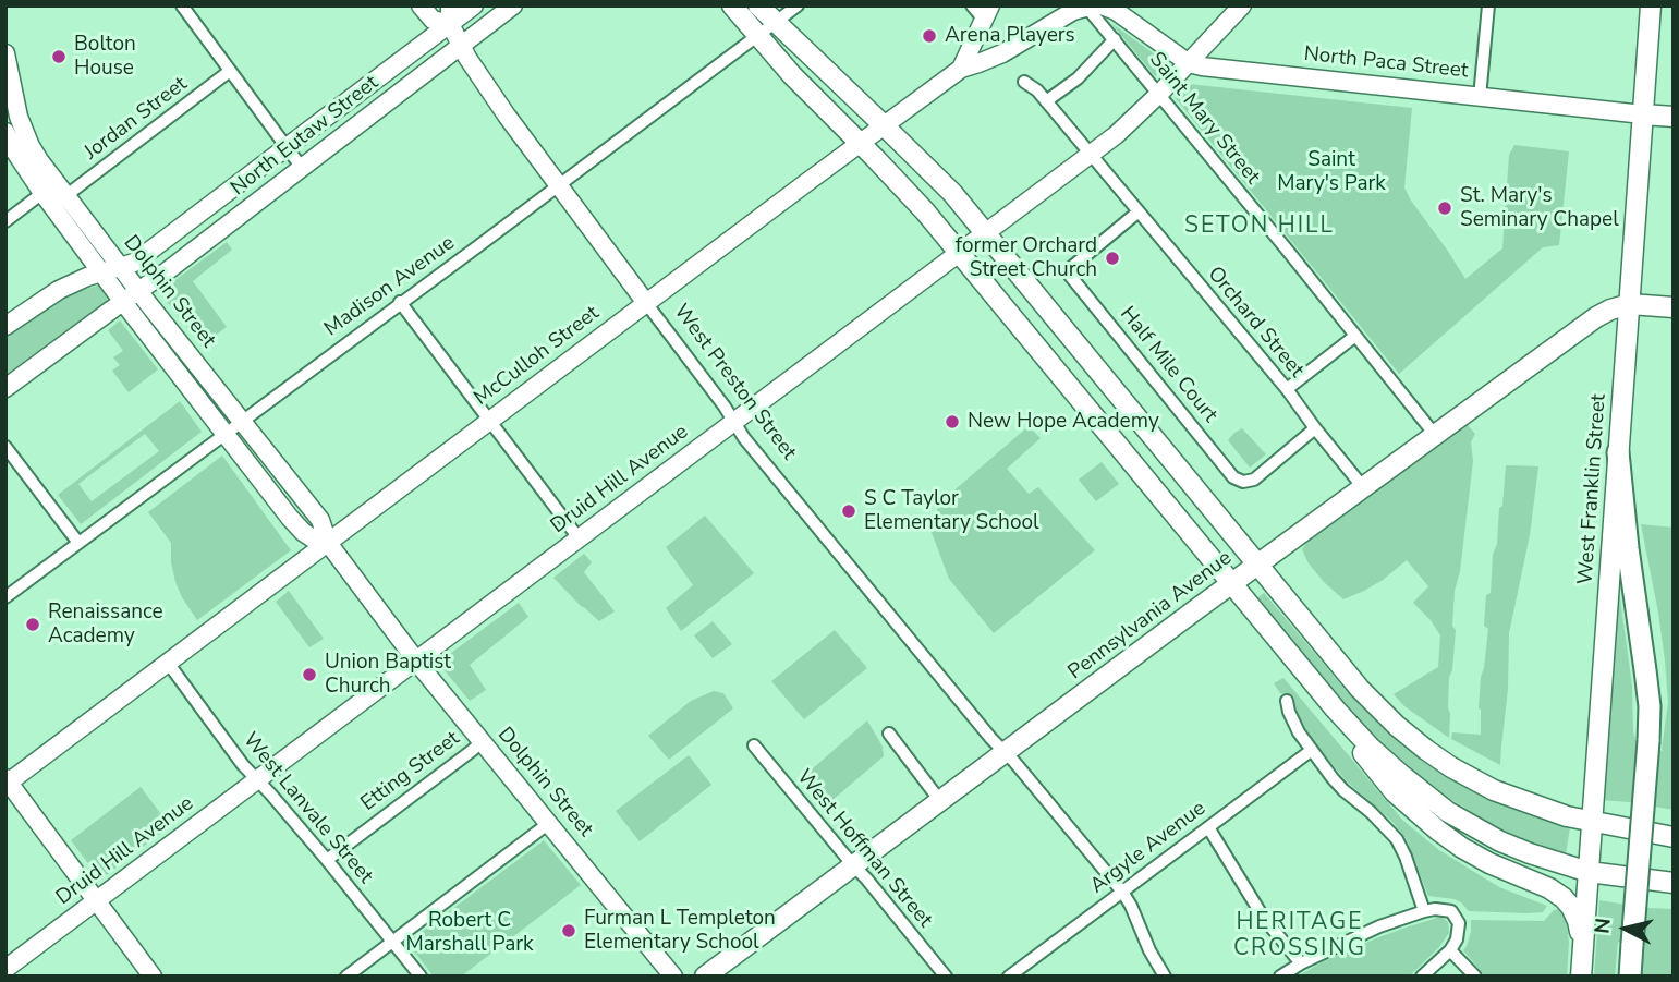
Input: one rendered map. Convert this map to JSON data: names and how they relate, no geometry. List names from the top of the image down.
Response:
{
  "streets": {
    "main road": [
      "North Paca Street",
      "North Eutaw Street",
      "Dolphin Street",
      "McCulloh Street",
      "West Preston Street",
      "Druid Hill Avenue",
      "West Franklin Street",
      "Pennsylvania Avenue"
    ],
    "street": [
      "Jordan Street",
      "Saint Mary Street",
      "Madison Avenue",
      "Orchard Street",
      "Half Mile Court",
      "Etting Street",
      "West Lanvale Street",
      "Argyle Avenue",
      "West Hoffman Street"
    ]
  },
  "crossings": [
    ["North Paca Street", "Druid Hill Avenue"],
    ["North Paca Street", "West Franklin Street"],
    ["Jordan Street", "Dolphin Street"],
    ["Saint Mary Street", "McCulloh Street"],
    ["Saint Mary Street", "Druid Hill Avenue"],
    ["Saint Mary Street", "Pennsylvania Avenue"],
    ["North Eutaw Street", "Dolphin Street"],
    ["North Eutaw Street", "West Preston Street"],
    ["Madison Avenue", "Dolphin Street"],
    ["Madison Avenue", "West Preston Street"],
    ["Dolphin Street", "McCulloh Street"],
    ["Dolphin Street", "Druid Hill Avenue"],
    ["Dolphin Street", "Etting Street"],
    ["Orchard Street", "Half Mile Court"],
    ["Orchard Street", "Druid Hill Avenue"],
    ["Orchard Street", "Pennsylvania Avenue"],
    ["McCulloh Street", "West Preston Street"],
    ["McCulloh Street", "West Lanvale Street"],
    ["West Preston Street", "Druid Hill Avenue"],
    ["West Preston Street", "Pennsylvania Avenue"],
    ["West Preston Street", "Argyle Avenue"],
    ["Druid Hill Avenue", "West Lanvale Street"],
    ["West Franklin Street", "Pennsylvania Avenue"],
    ["Pennsylvania Avenue", "West Hoffman Street"],
    ["Etting Street", "West Lanvale Street"]
  ],
  "districts": ["SETON HILL", "HERITAGE CROSSING"],
  "parks": ["Saint Mary's Park", "Robert C Marshall Park"],
  "places": [
    "Arena Players",
    "Bolton House",
    "St. Mary's Seminary Chapel",
    "former Orchard Street Church",
    "New Hope Academy",
    "S C Taylor Elementary School",
    "Renaissance Academy",
    "Union Baptist Church",
    "Furman L Templeton Elementary School"
  ],
  "north": "left"
}
